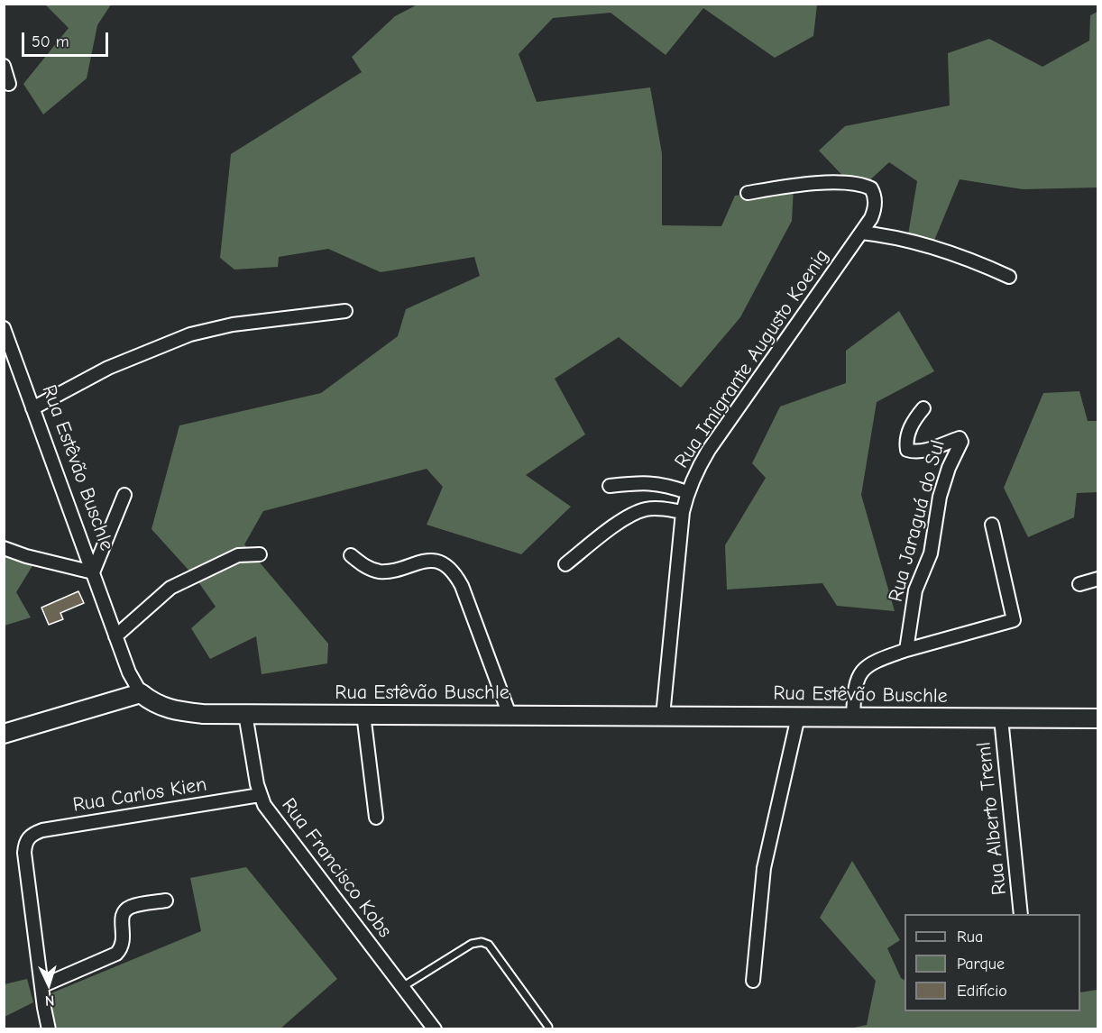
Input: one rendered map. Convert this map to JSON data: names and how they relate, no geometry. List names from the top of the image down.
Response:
{
  "streets": {
    "street": [
      "Rua Imigrante Augusto Koenig",
      "Rua Estêvão Buschle",
      "Rua Jaraguá do Sul",
      "Rua Carlos Kien",
      "Rua Alberto Treml",
      "Rua Francisco Kobs"
    ]
  },
  "crossings": [
    ["Rua Imigrante Augusto Koenig", "Rua Estêvão Buschle"],
    ["Rua Estêvão Buschle", "Rua Alberto Treml"],
    ["Rua Estêvão Buschle", "Rua Francisco Kobs"],
    ["Rua Carlos Kien", "Rua Francisco Kobs"]
  ],
  "legend": ["Rua", "Parque", "Edifício"],
  "scale_bar": "50 m",
  "north": "bottom"
}
